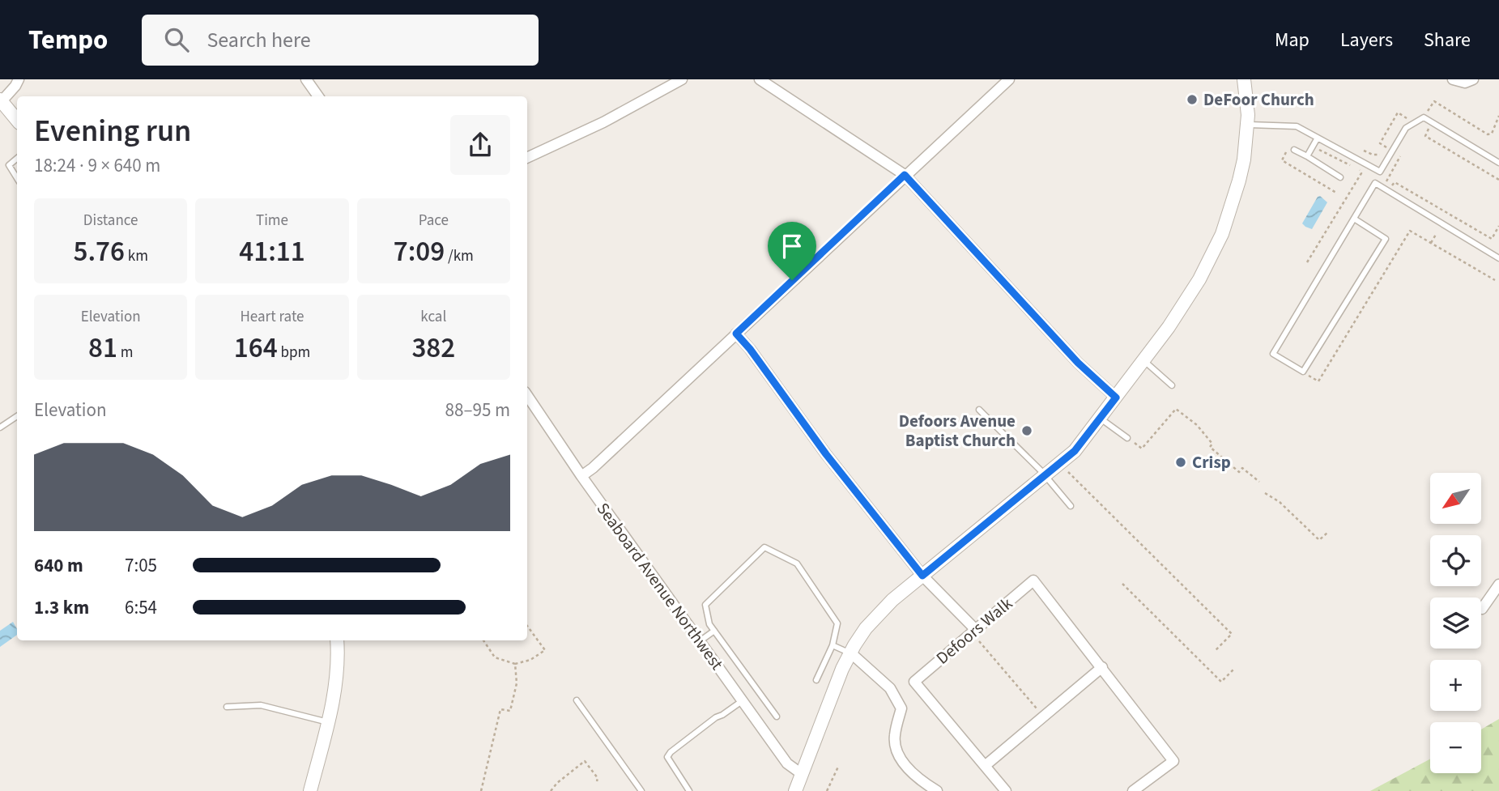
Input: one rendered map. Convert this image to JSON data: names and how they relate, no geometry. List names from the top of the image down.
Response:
{
  "streets": {
    "street": ["Seaboard Avenue Northwest", "Defoors Walk"]
  },
  "places": ["DeFoor Church", "Defoors Avenue Baptist Church", "Crisp"],
  "north": "bottom left",
  "page": {
    "header": "Tempo",
    "search": "Search here",
    "nav": ["Map", "Layers", "Share"],
    "heading": ["Evening run", "18:24 · 9 × 640 m"],
    "stats": [
      ["Distance", "5.76 km"],
      ["Time", "41:11"],
      ["Pace", "7:09 /km"],
      ["Elevation", "81 m"],
      ["Heart rate", "164 bpm"],
      ["kcal", "382"]
    ],
    "chart": ["Elevation", "88–95 m"],
    "map_buttons": ["+", "−"],
    "list": [
      {
        "name": "640 m",
        "note": "7:05"
      },
      {
        "name": "1.3 km",
        "note": "6:54"
      }
    ]
  }
}
